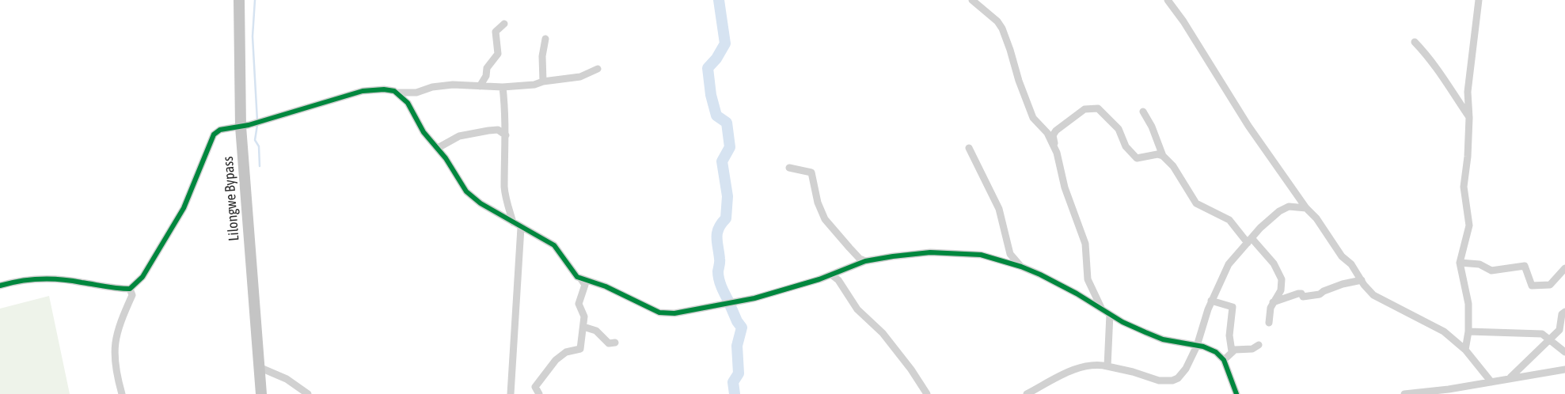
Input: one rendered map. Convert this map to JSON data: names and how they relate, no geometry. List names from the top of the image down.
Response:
{
  "streets": {
    "main road": ["Lilongwe Bypass"]
  }
}
